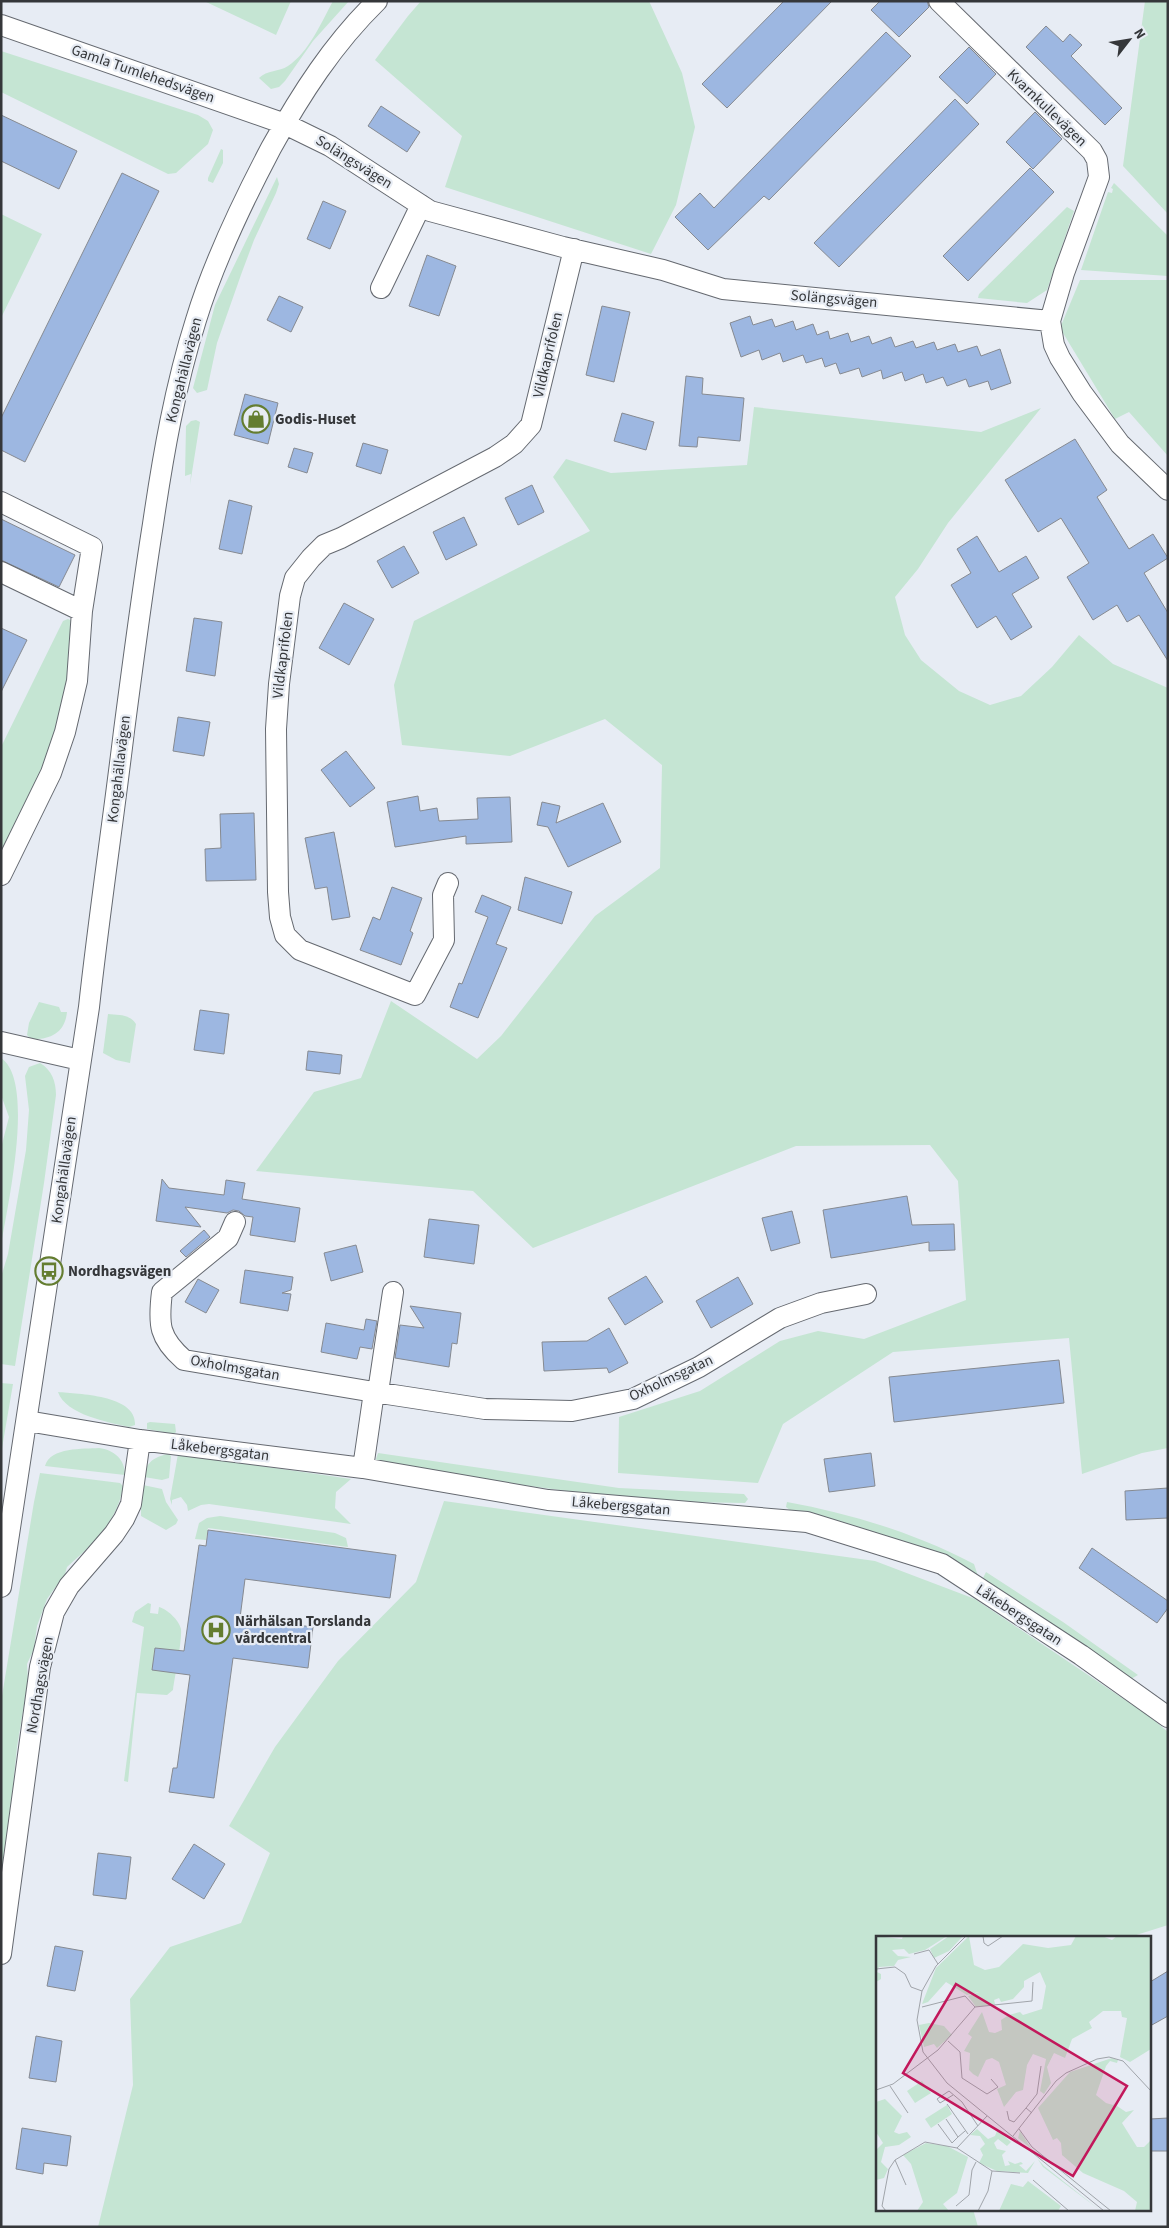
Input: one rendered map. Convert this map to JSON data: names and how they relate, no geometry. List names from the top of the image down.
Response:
{
  "streets": {
    "street": [
      "Gamla Tumlehedsvägen",
      "Kvarnkullevägen",
      "Solängsvägen",
      "Vildkaprifolen",
      "Kongahällavägen",
      "Oxholmsgatan",
      "Låkebergsgatan",
      "Nordhagsvägen"
    ]
  },
  "crossings": [
    ["Gamla Tumlehedsvägen", "Solängsvägen"],
    ["Gamla Tumlehedsvägen", "Kongahällavägen"],
    ["Kvarnkullevägen", "Solängsvägen"],
    ["Solängsvägen", "Vildkaprifolen"],
    ["Solängsvägen", "Kongahällavägen"],
    ["Kongahällavägen", "Låkebergsgatan"],
    ["Låkebergsgatan", "Nordhagsvägen"]
  ],
  "places": {
    "shop": ["Godis-Huset"],
    "bus stop": ["Nordhagsvägen"],
    "hospital": ["Närhälsan Torslanda vårdcentral"]
  },
  "north": "top right"
}
